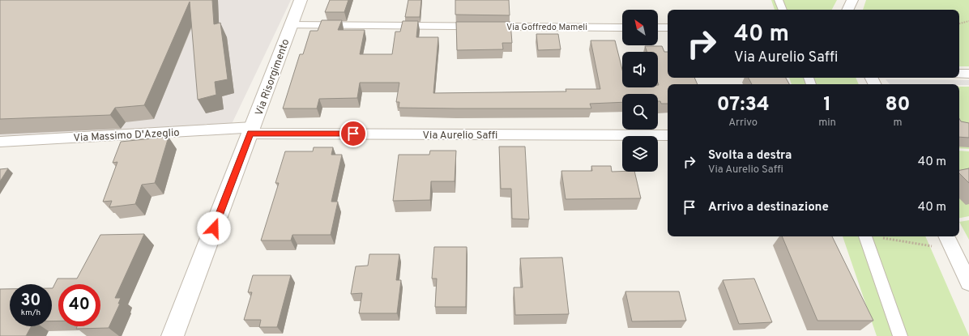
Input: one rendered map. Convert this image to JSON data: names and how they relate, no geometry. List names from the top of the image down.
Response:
{
  "streets": {
    "street": [
      "Via Goffredo Mameli",
      "Via Risorgimento",
      "Via Massimo D'Azeglio",
      "Via Aurelio Saffi"
    ]
  },
  "crossings": [
    ["Via Goffredo Mameli", "Via Risorgimento"],
    ["Via Risorgimento", "Via Massimo D'Azeglio"],
    ["Via Risorgimento", "Via Aurelio Saffi"],
    ["Via Massimo D'Azeglio", "Via Aurelio Saffi"]
  ],
  "north": "top left",
  "page": {
    "turn": ["40 m", "Via Aurelio Saffi"],
    "eta": [
      "07:34",
      "Arrivo",
      "1",
      "min",
      "80",
      "m"
    ],
    "list": [
      {
        "name": "Svolta a destra",
        "note": "Via Aurelio Saffi",
        "value": "40 m"
      },
      {
        "name": "Arrivo a destinazione",
        "value": "40 m"
      }
    ],
    "speed": "30 km/h",
    "limit": "40"
  }
}
